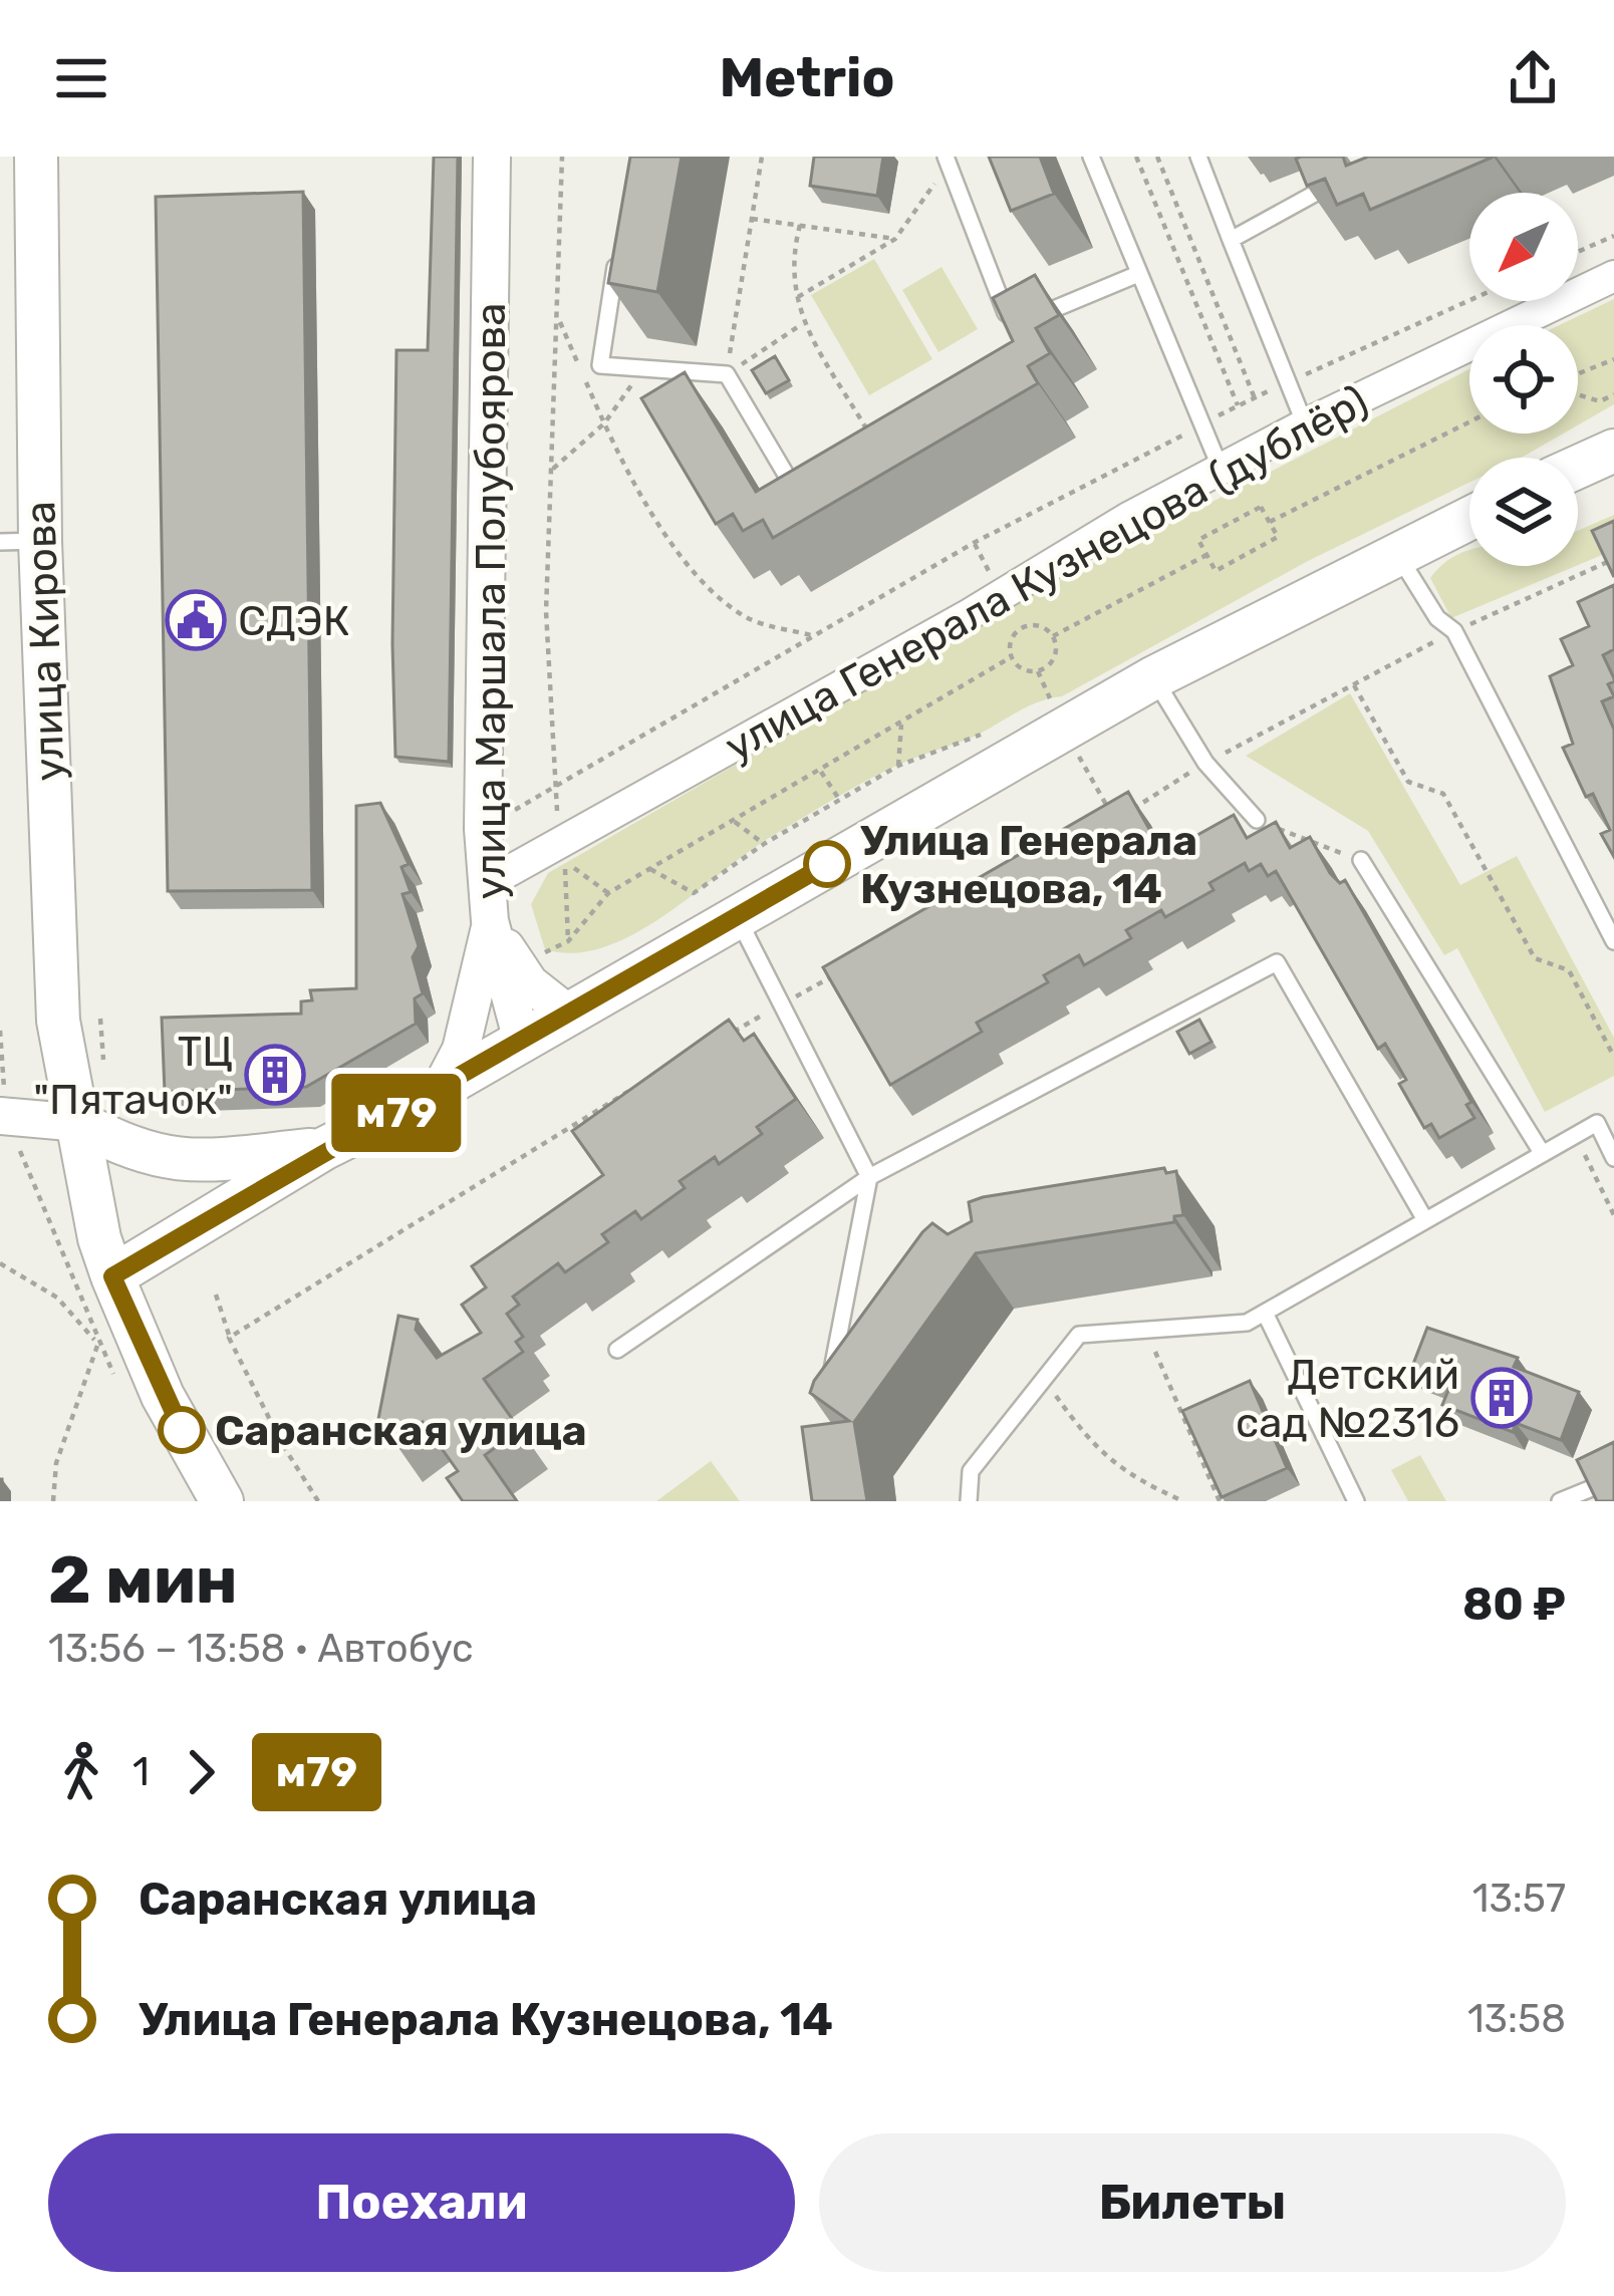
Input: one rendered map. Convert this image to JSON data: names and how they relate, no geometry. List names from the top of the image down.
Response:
{
  "streets": {
    "main road": ["улица Кирова"],
    "street": ["улица Генерала Кузнецова (дублёр)", "улица Маршала Полубоярова"]
  },
  "crossings": [
    ["улица Генерала Кузнецова (дублёр)", "улица Маршала Полубоярова"]
  ],
  "places": {
    "public building": ["СДЭК"],
    "other": ["Улица Генерала Кузнецова, 14", "Саранская улица"],
    "building": ["ТЦ \"Пятачок\"", "Детский сад №2316"]
  },
  "lines": ["bus line м79"],
  "north": "bottom left",
  "page": {
    "header": "Metrio",
    "on_map": "м79",
    "heading": ["2 мин", "13:56 – 13:58 · Автобус", "80 ₽"],
    "legs": ["1", "м79"],
    "list": [
      {
        "name": "Саранская улица",
        "value": "13:57"
      },
      {
        "name": "Улица Генерала Кузнецова, 14",
        "value": "13:58"
      }
    ],
    "buttons": ["Поехали", "Билеты"]
  }
}
